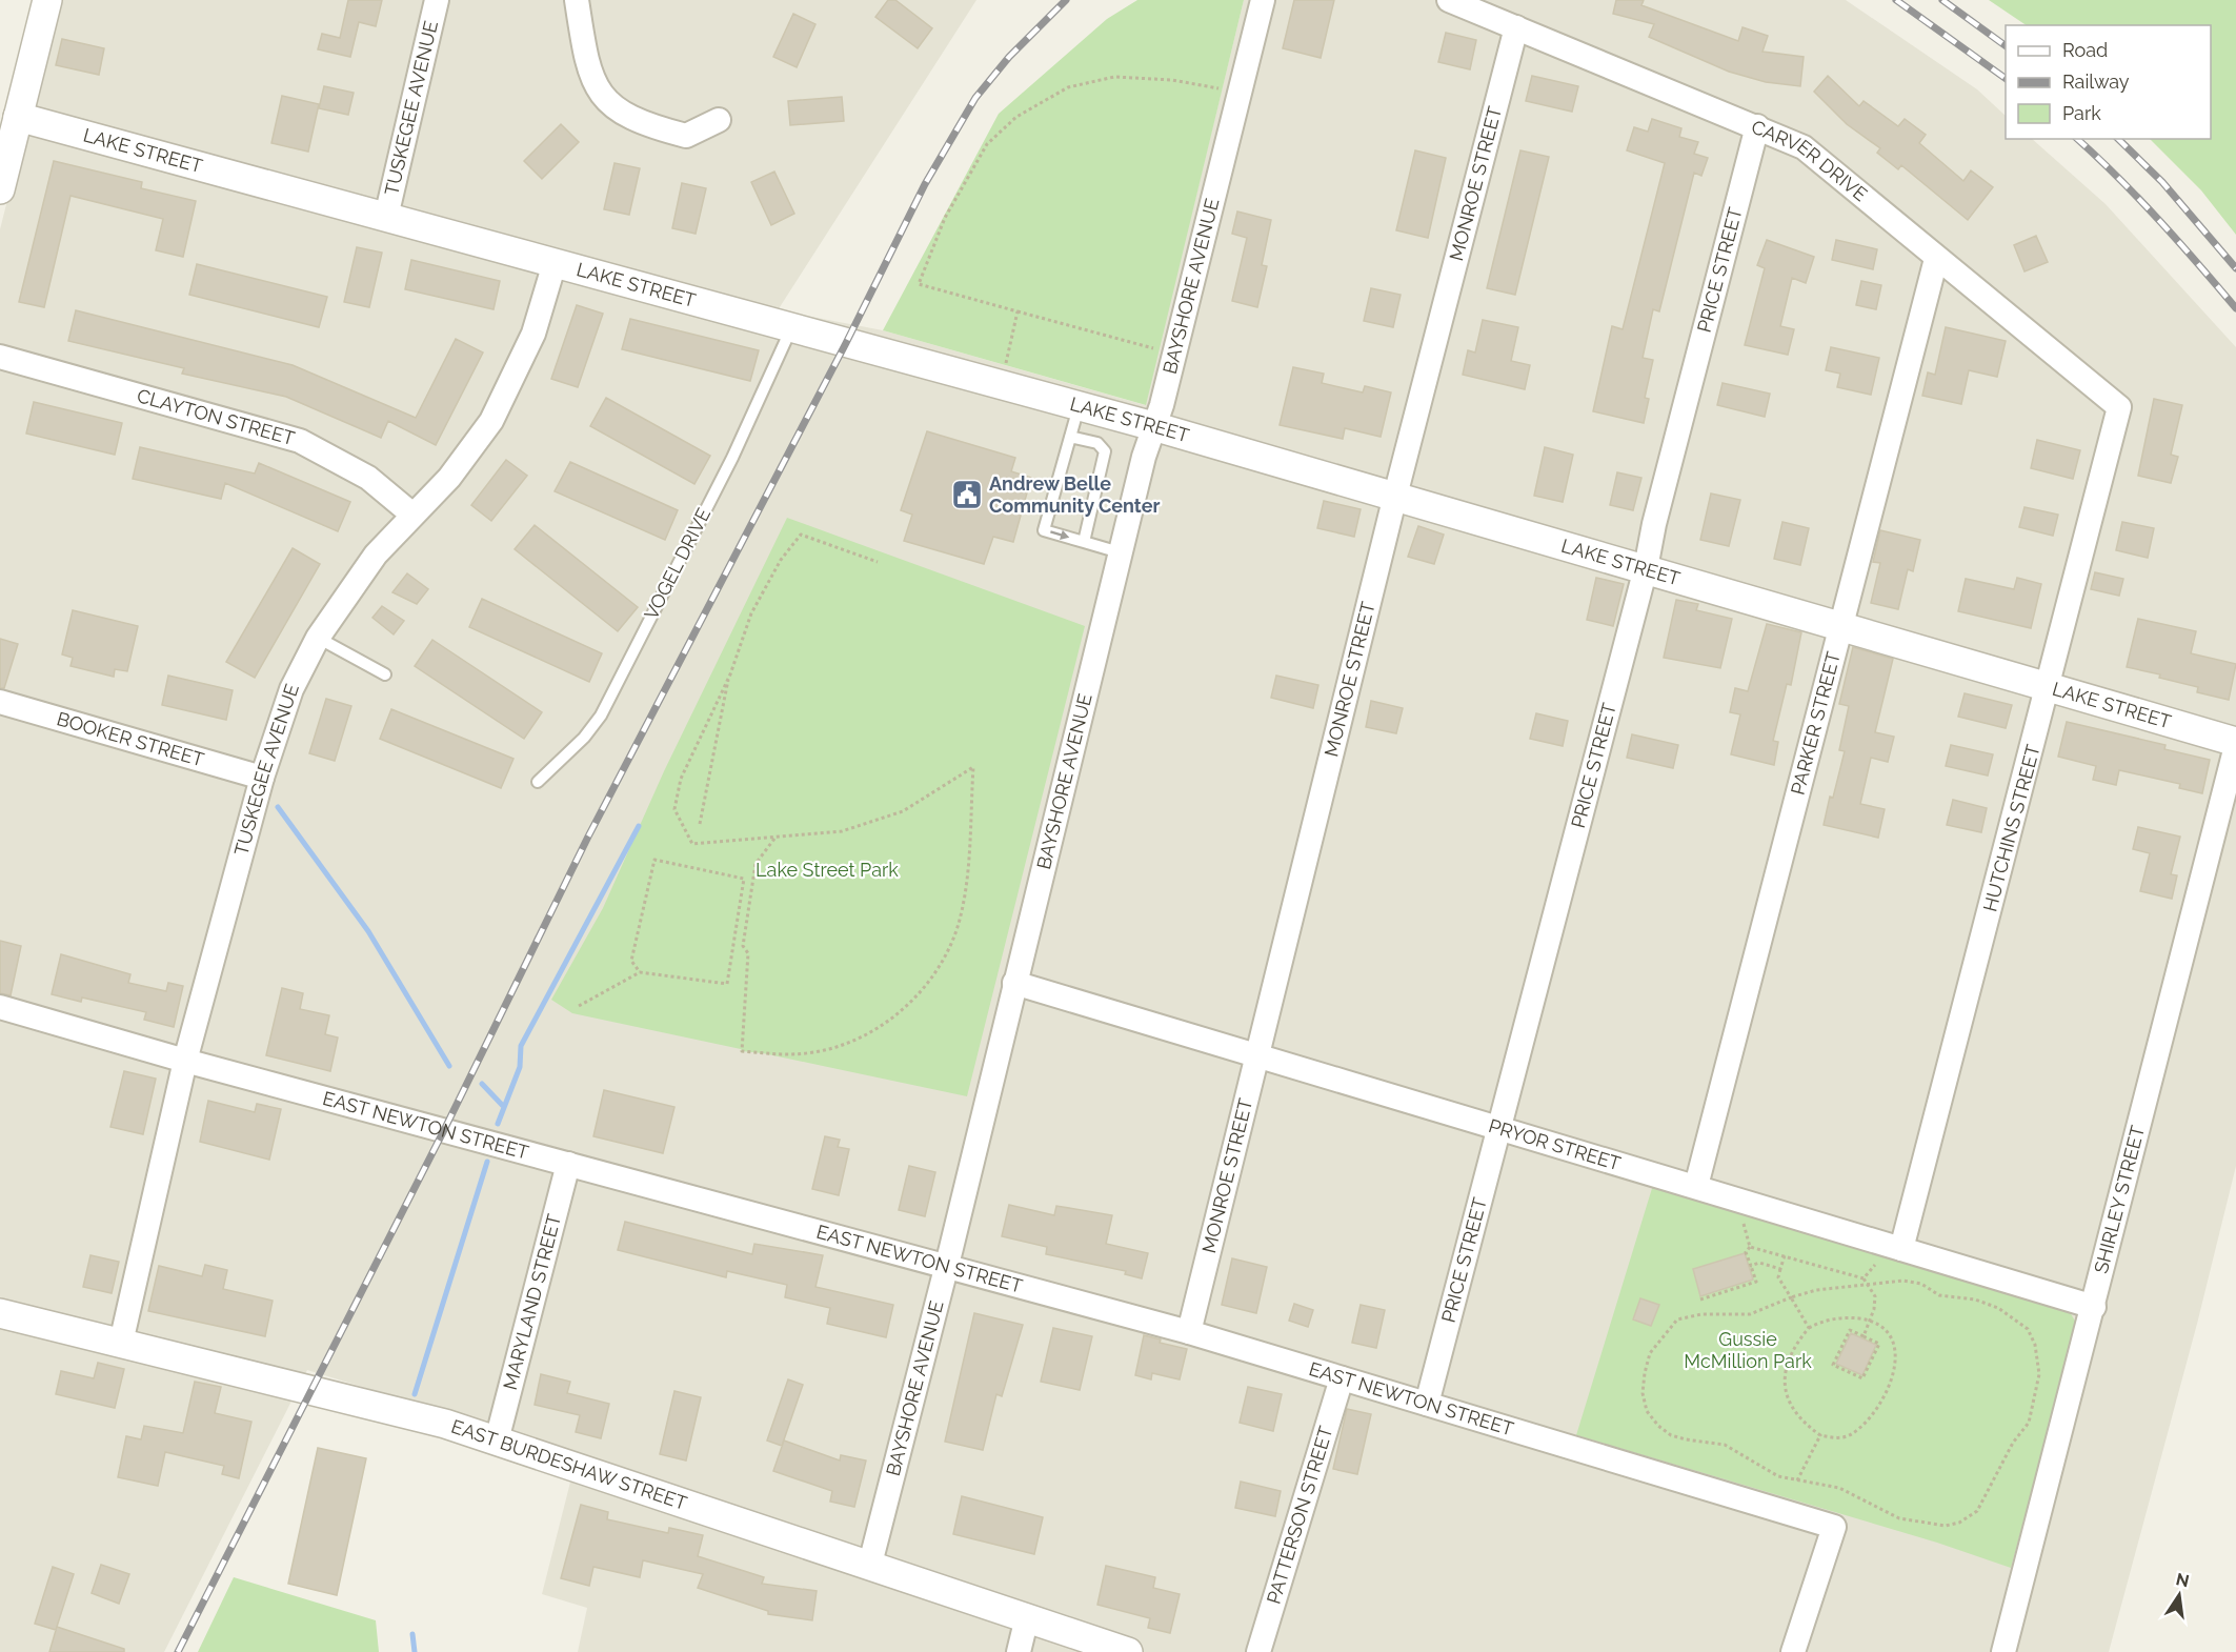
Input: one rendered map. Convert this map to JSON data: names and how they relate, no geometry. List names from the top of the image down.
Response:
{
  "streets": {
    "street": [
      "TUSKEGEE AVENUE",
      "LAKE STREET",
      "CARVER DRIVE",
      "MONROE STREET",
      "PRICE STREET",
      "BAYSHORE AVENUE",
      "CLAYTON STREET",
      "PARKER STREET",
      "BOOKER STREET",
      "HUTCHINS STREET",
      "EAST NEWTON STREET",
      "PRYOR STREET",
      "SHIRLEY STREET",
      "MARYLAND STREET",
      "EAST BURDESHAW STREET",
      "PATTERSON STREET"
    ],
    "lane": ["VOGEL DRIVE"]
  },
  "crossings": [
    ["TUSKEGEE AVENUE", "LAKE STREET"],
    ["TUSKEGEE AVENUE", "CLAYTON STREET"],
    ["TUSKEGEE AVENUE", "BOOKER STREET"],
    ["TUSKEGEE AVENUE", "EAST NEWTON STREET"],
    ["TUSKEGEE AVENUE", "EAST BURDESHAW STREET"],
    ["LAKE STREET", "MONROE STREET"],
    ["LAKE STREET", "PRICE STREET"],
    ["LAKE STREET", "BAYSHORE AVENUE"],
    ["LAKE STREET", "VOGEL DRIVE"],
    ["LAKE STREET", "PARKER STREET"],
    ["LAKE STREET", "HUTCHINS STREET"],
    ["LAKE STREET", "SHIRLEY STREET"],
    ["CARVER DRIVE", "MONROE STREET"],
    ["CARVER DRIVE", "PRICE STREET"],
    ["CARVER DRIVE", "PARKER STREET"],
    ["CARVER DRIVE", "HUTCHINS STREET"],
    ["MONROE STREET", "EAST NEWTON STREET"],
    ["MONROE STREET", "PRYOR STREET"],
    ["PRICE STREET", "EAST NEWTON STREET"],
    ["PRICE STREET", "PRYOR STREET"],
    ["BAYSHORE AVENUE", "EAST NEWTON STREET"],
    ["BAYSHORE AVENUE", "PRYOR STREET"],
    ["BAYSHORE AVENUE", "EAST BURDESHAW STREET"],
    ["PARKER STREET", "PRYOR STREET"],
    ["HUTCHINS STREET", "PRYOR STREET"],
    ["EAST NEWTON STREET", "MARYLAND STREET"],
    ["EAST NEWTON STREET", "PATTERSON STREET"],
    ["PRYOR STREET", "SHIRLEY STREET"],
    ["MARYLAND STREET", "EAST BURDESHAW STREET"]
  ],
  "parks": ["Lake Street Park", "Gussie McMillion Park"],
  "places": {
    "public building": ["Andrew Belle Community Center"]
  },
  "legend": ["Road", "Railway", "Park"],
  "north": "top"
}
